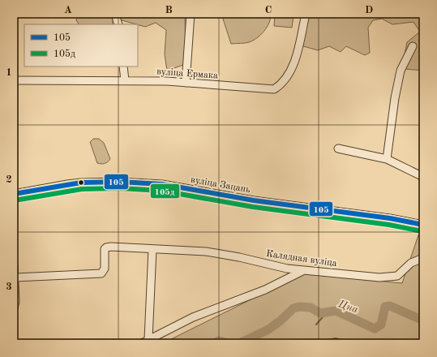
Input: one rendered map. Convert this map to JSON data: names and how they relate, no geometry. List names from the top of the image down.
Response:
{
  "streets": {
    "street": ["вуліца Ермака", "вуліца Зацань", "Калядная вуліца"]
  },
  "water": ["Цна"],
  "lines": ["transit line 105", "transit line 105д"],
  "legend": ["105", "105д"],
  "grid": {
    "columns": [
      "A",
      "B",
      "C",
      "D"
    ],
    "rows": ["1", "2", "3"]
  }
}
